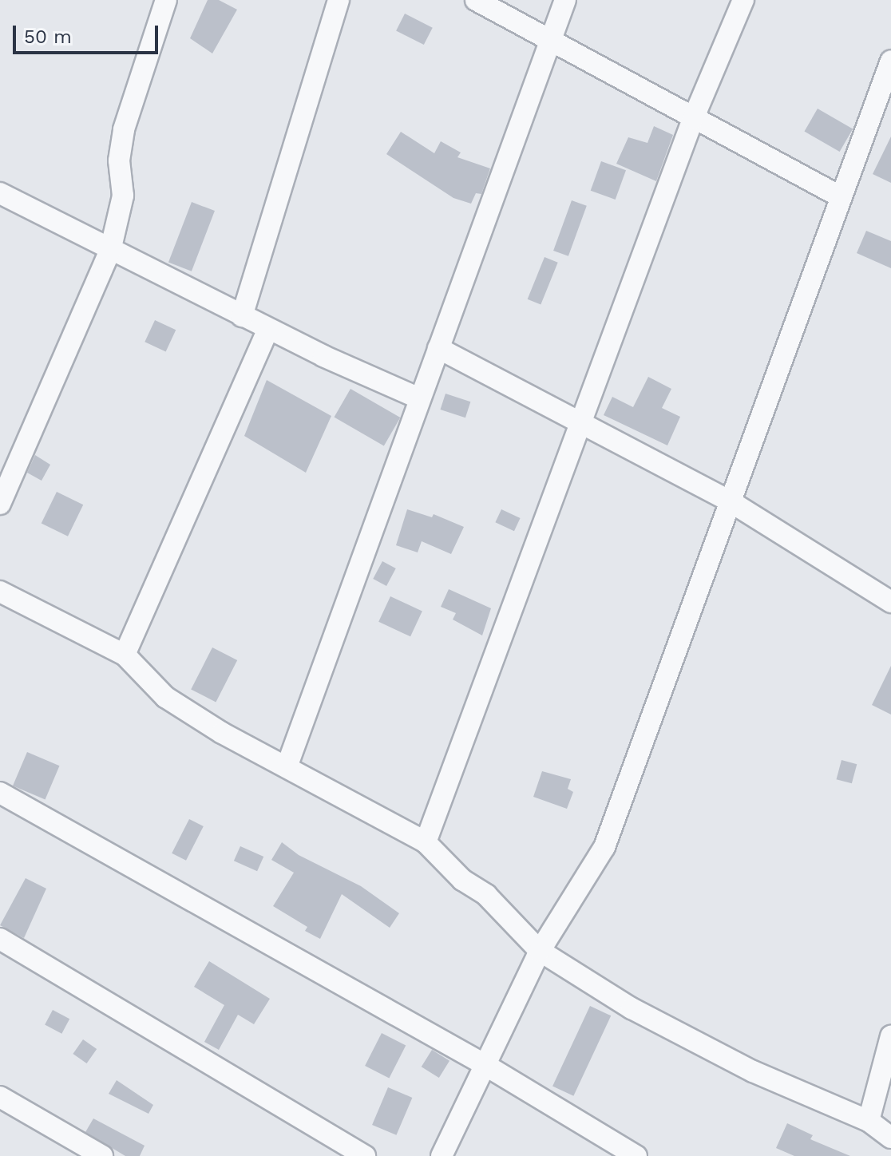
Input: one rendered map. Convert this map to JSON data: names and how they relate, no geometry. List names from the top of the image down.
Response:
{
  "scale_bar": "50 m"
}
